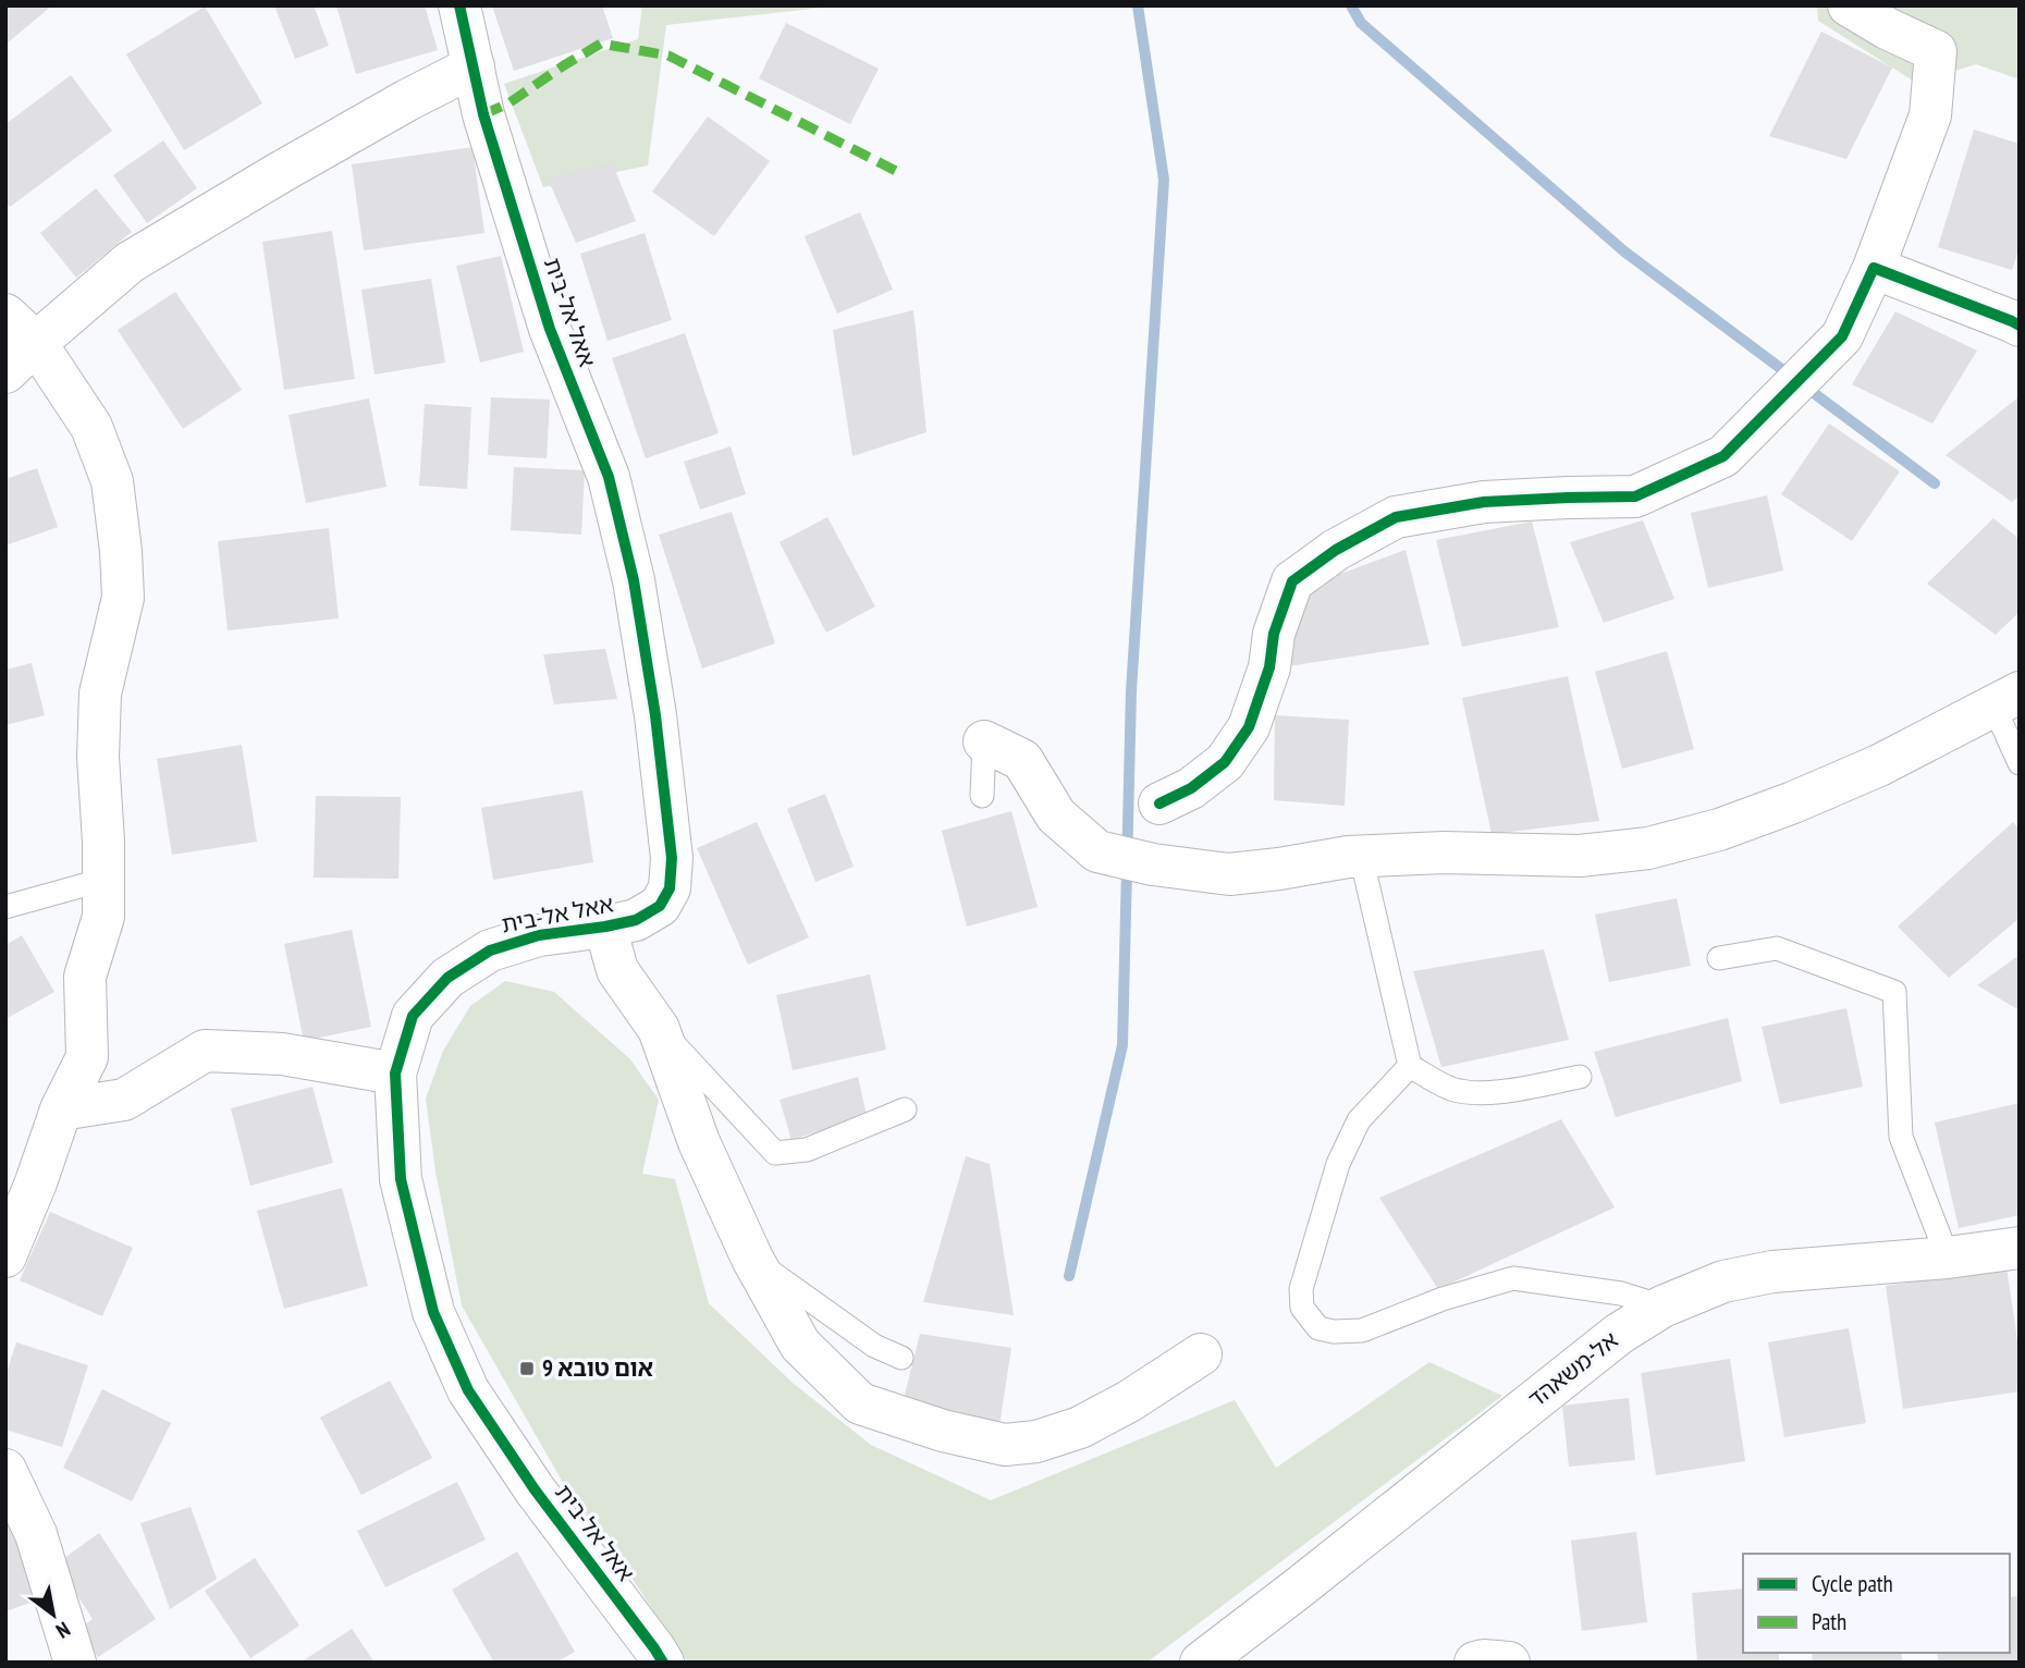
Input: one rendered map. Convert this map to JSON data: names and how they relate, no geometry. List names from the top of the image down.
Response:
{
  "streets": {
    "street": ["אאל אל-בית", "אל-משאהד"]
  },
  "places": {
    "transit": ["אום טובא 9"]
  },
  "legend": ["Cycle path", "Path"],
  "north": "bottom right"
}
